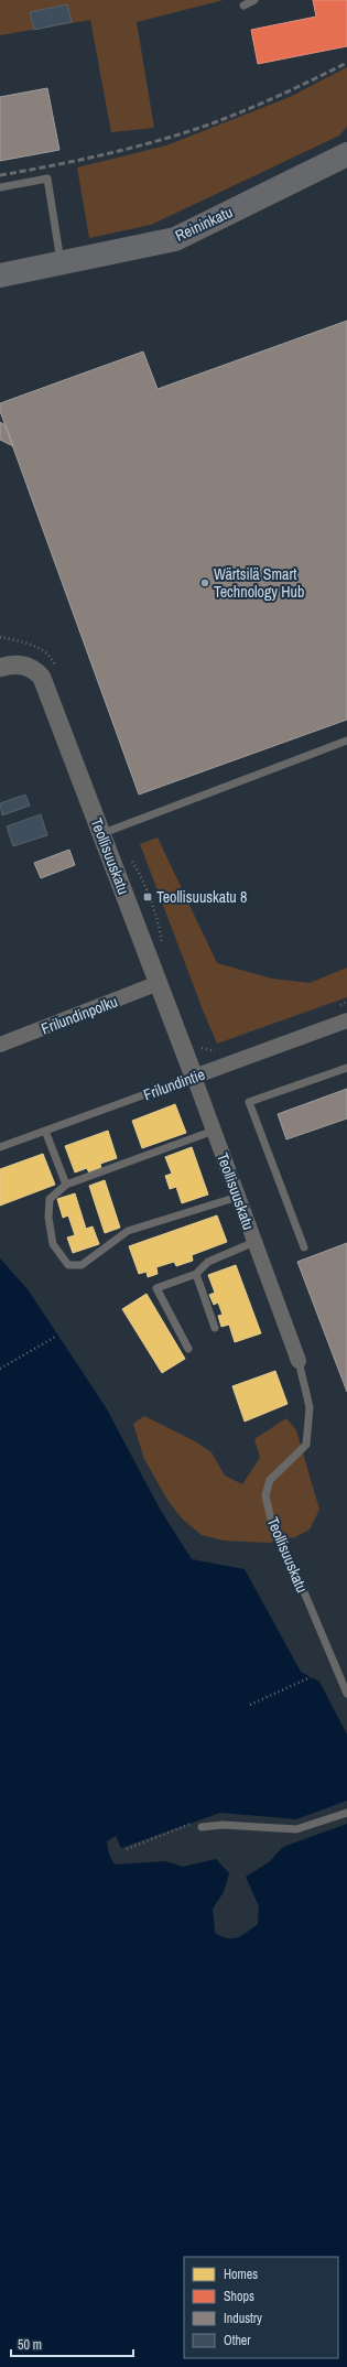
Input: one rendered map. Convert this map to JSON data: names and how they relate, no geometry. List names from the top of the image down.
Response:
{
  "streets": {
    "main road": ["Reininkatu"],
    "street": ["Teollisuuskatu", "Frilundinpolku", "Frilundintie"]
  },
  "crossings": [
    ["Teollisuuskatu", "Frilundinpolku"],
    ["Teollisuuskatu", "Frilundintie"]
  ],
  "places": {
    "other": ["Wärtsilä Smart Technology Hub"],
    "transit": ["Teollisuuskatu 8"]
  },
  "legend": [
    "Homes",
    "Shops",
    "Industry",
    "Other"
  ],
  "scale_bar": "50 m"
}
